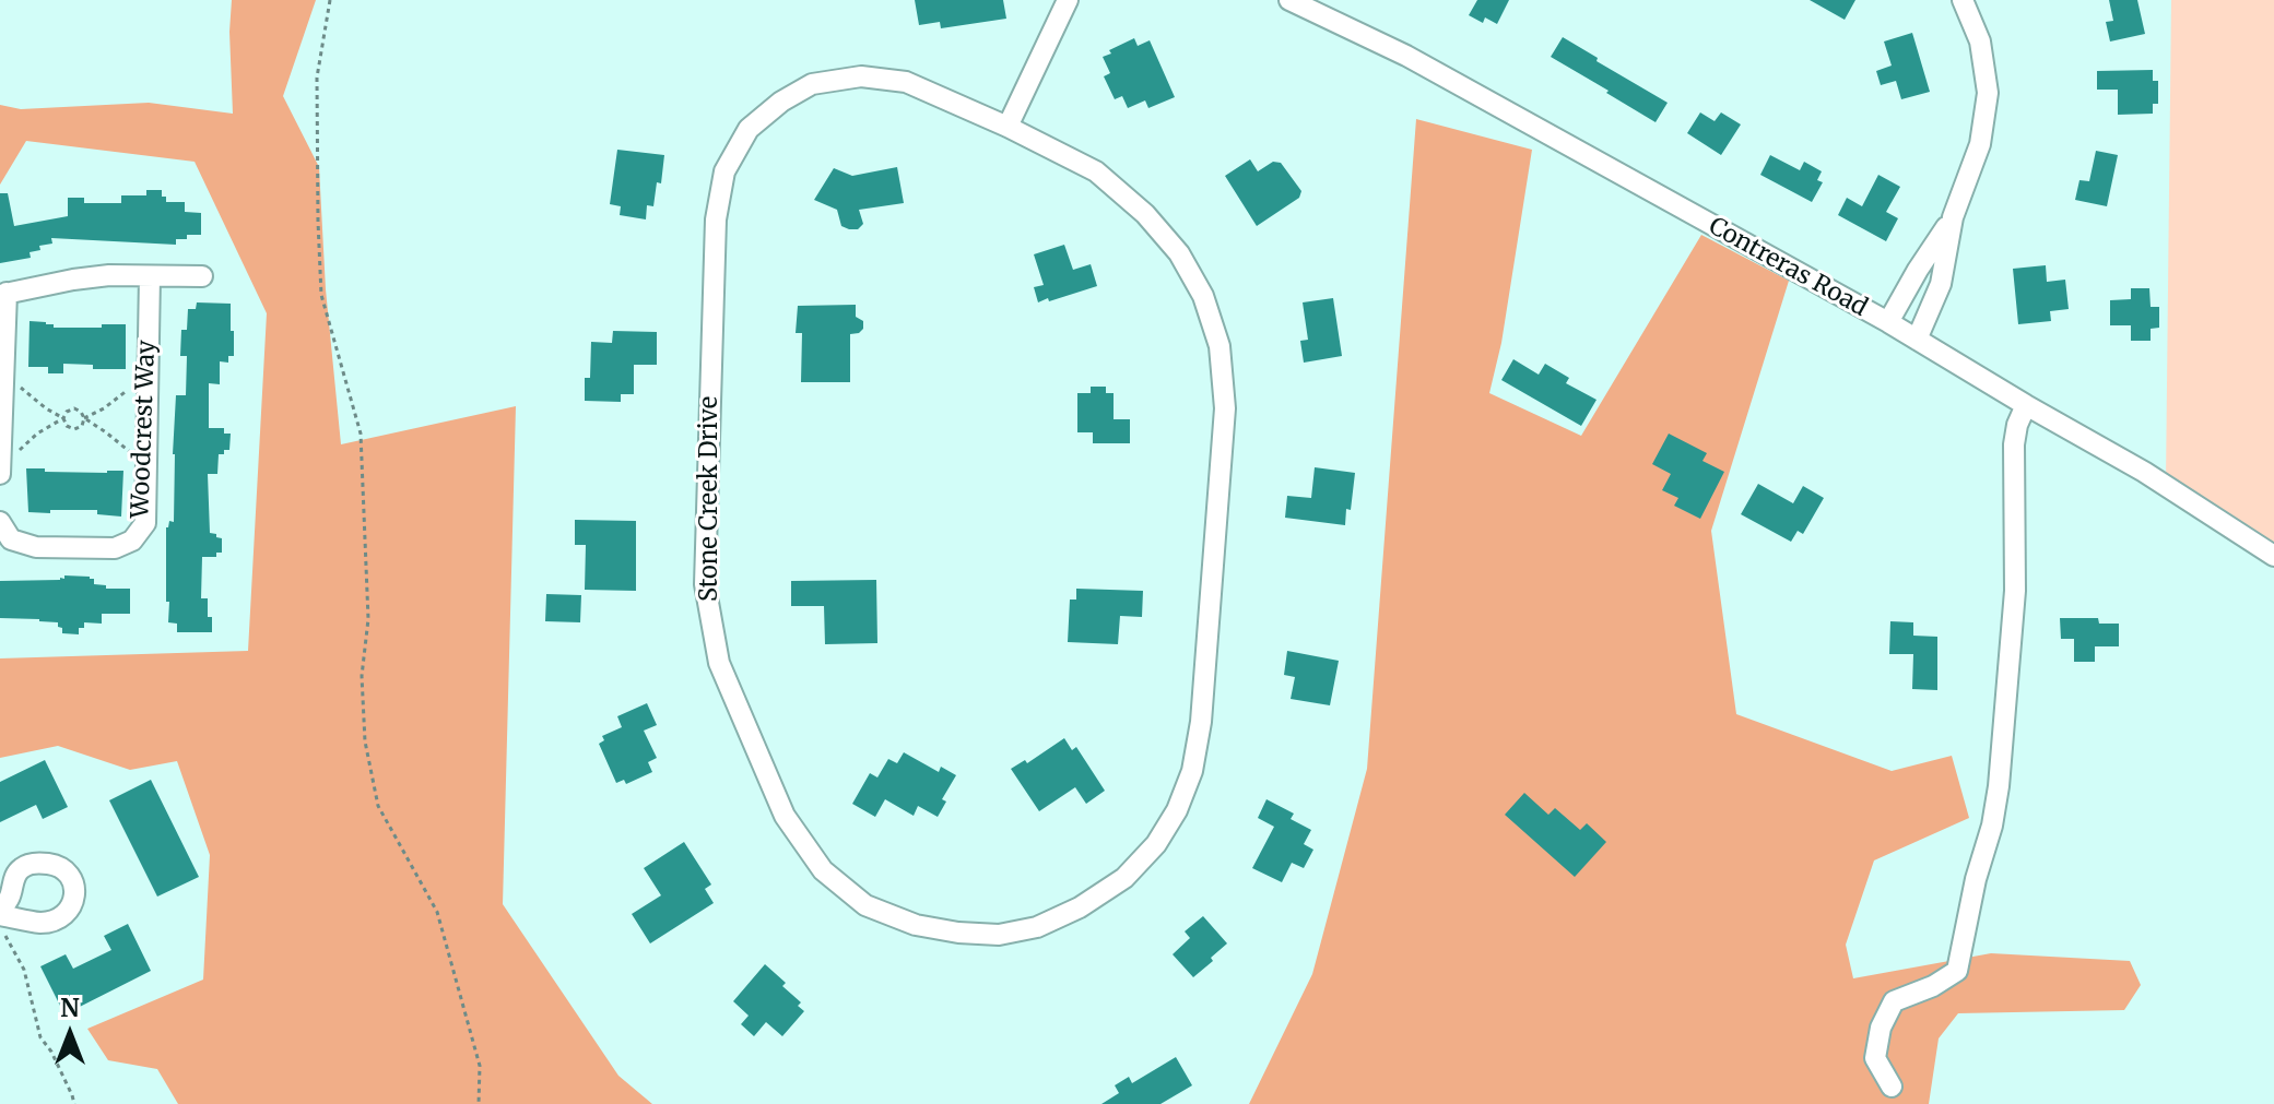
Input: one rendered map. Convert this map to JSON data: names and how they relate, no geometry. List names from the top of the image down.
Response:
{
  "streets": {
    "street": ["Contreras Road", "Woodcrest Way", "Stone Creek Drive"]
  },
  "north": "top"
}
